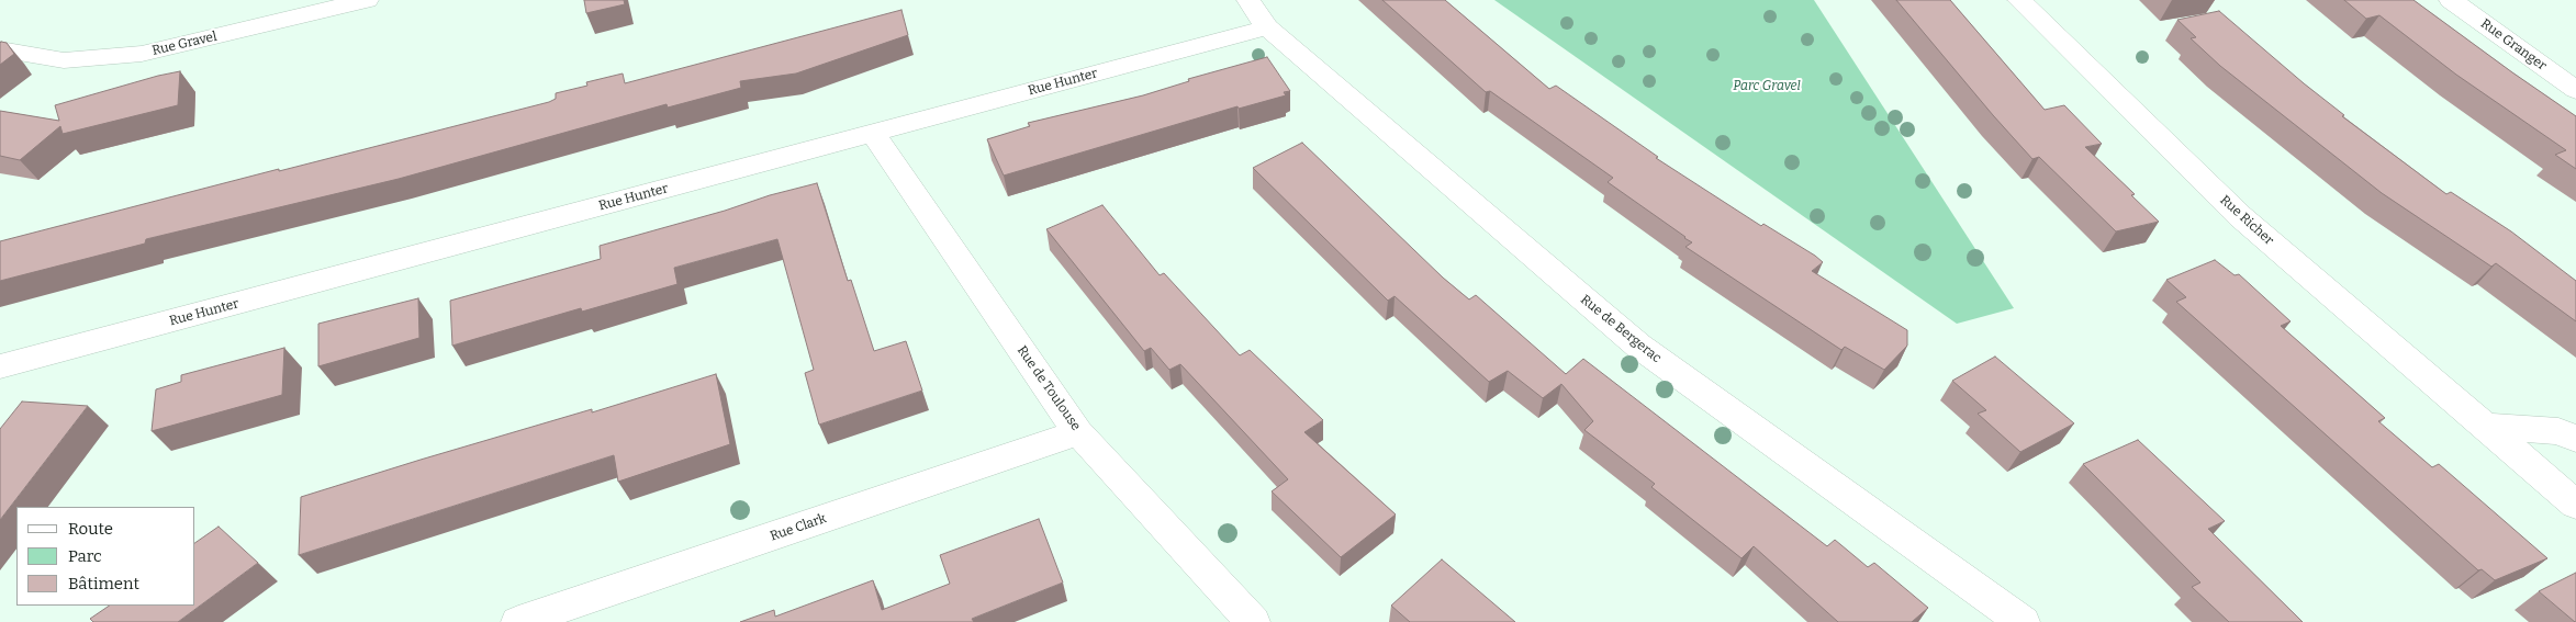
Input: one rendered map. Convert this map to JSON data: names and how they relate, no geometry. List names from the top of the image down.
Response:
{
  "streets": {
    "street": [
      "Rue Gravel",
      "Rue Granger",
      "Rue Hunter",
      "Rue Richer",
      "Rue de Bergerac",
      "Rue de Toulouse",
      "Rue Clark"
    ]
  },
  "crossings": [
    ["Rue Hunter", "Rue de Bergerac"],
    ["Rue Hunter", "Rue de Toulouse"],
    ["Rue de Toulouse", "Rue Clark"]
  ],
  "parks": ["Parc Gravel"],
  "legend": ["Route", "Parc", "Bâtiment"]
}
